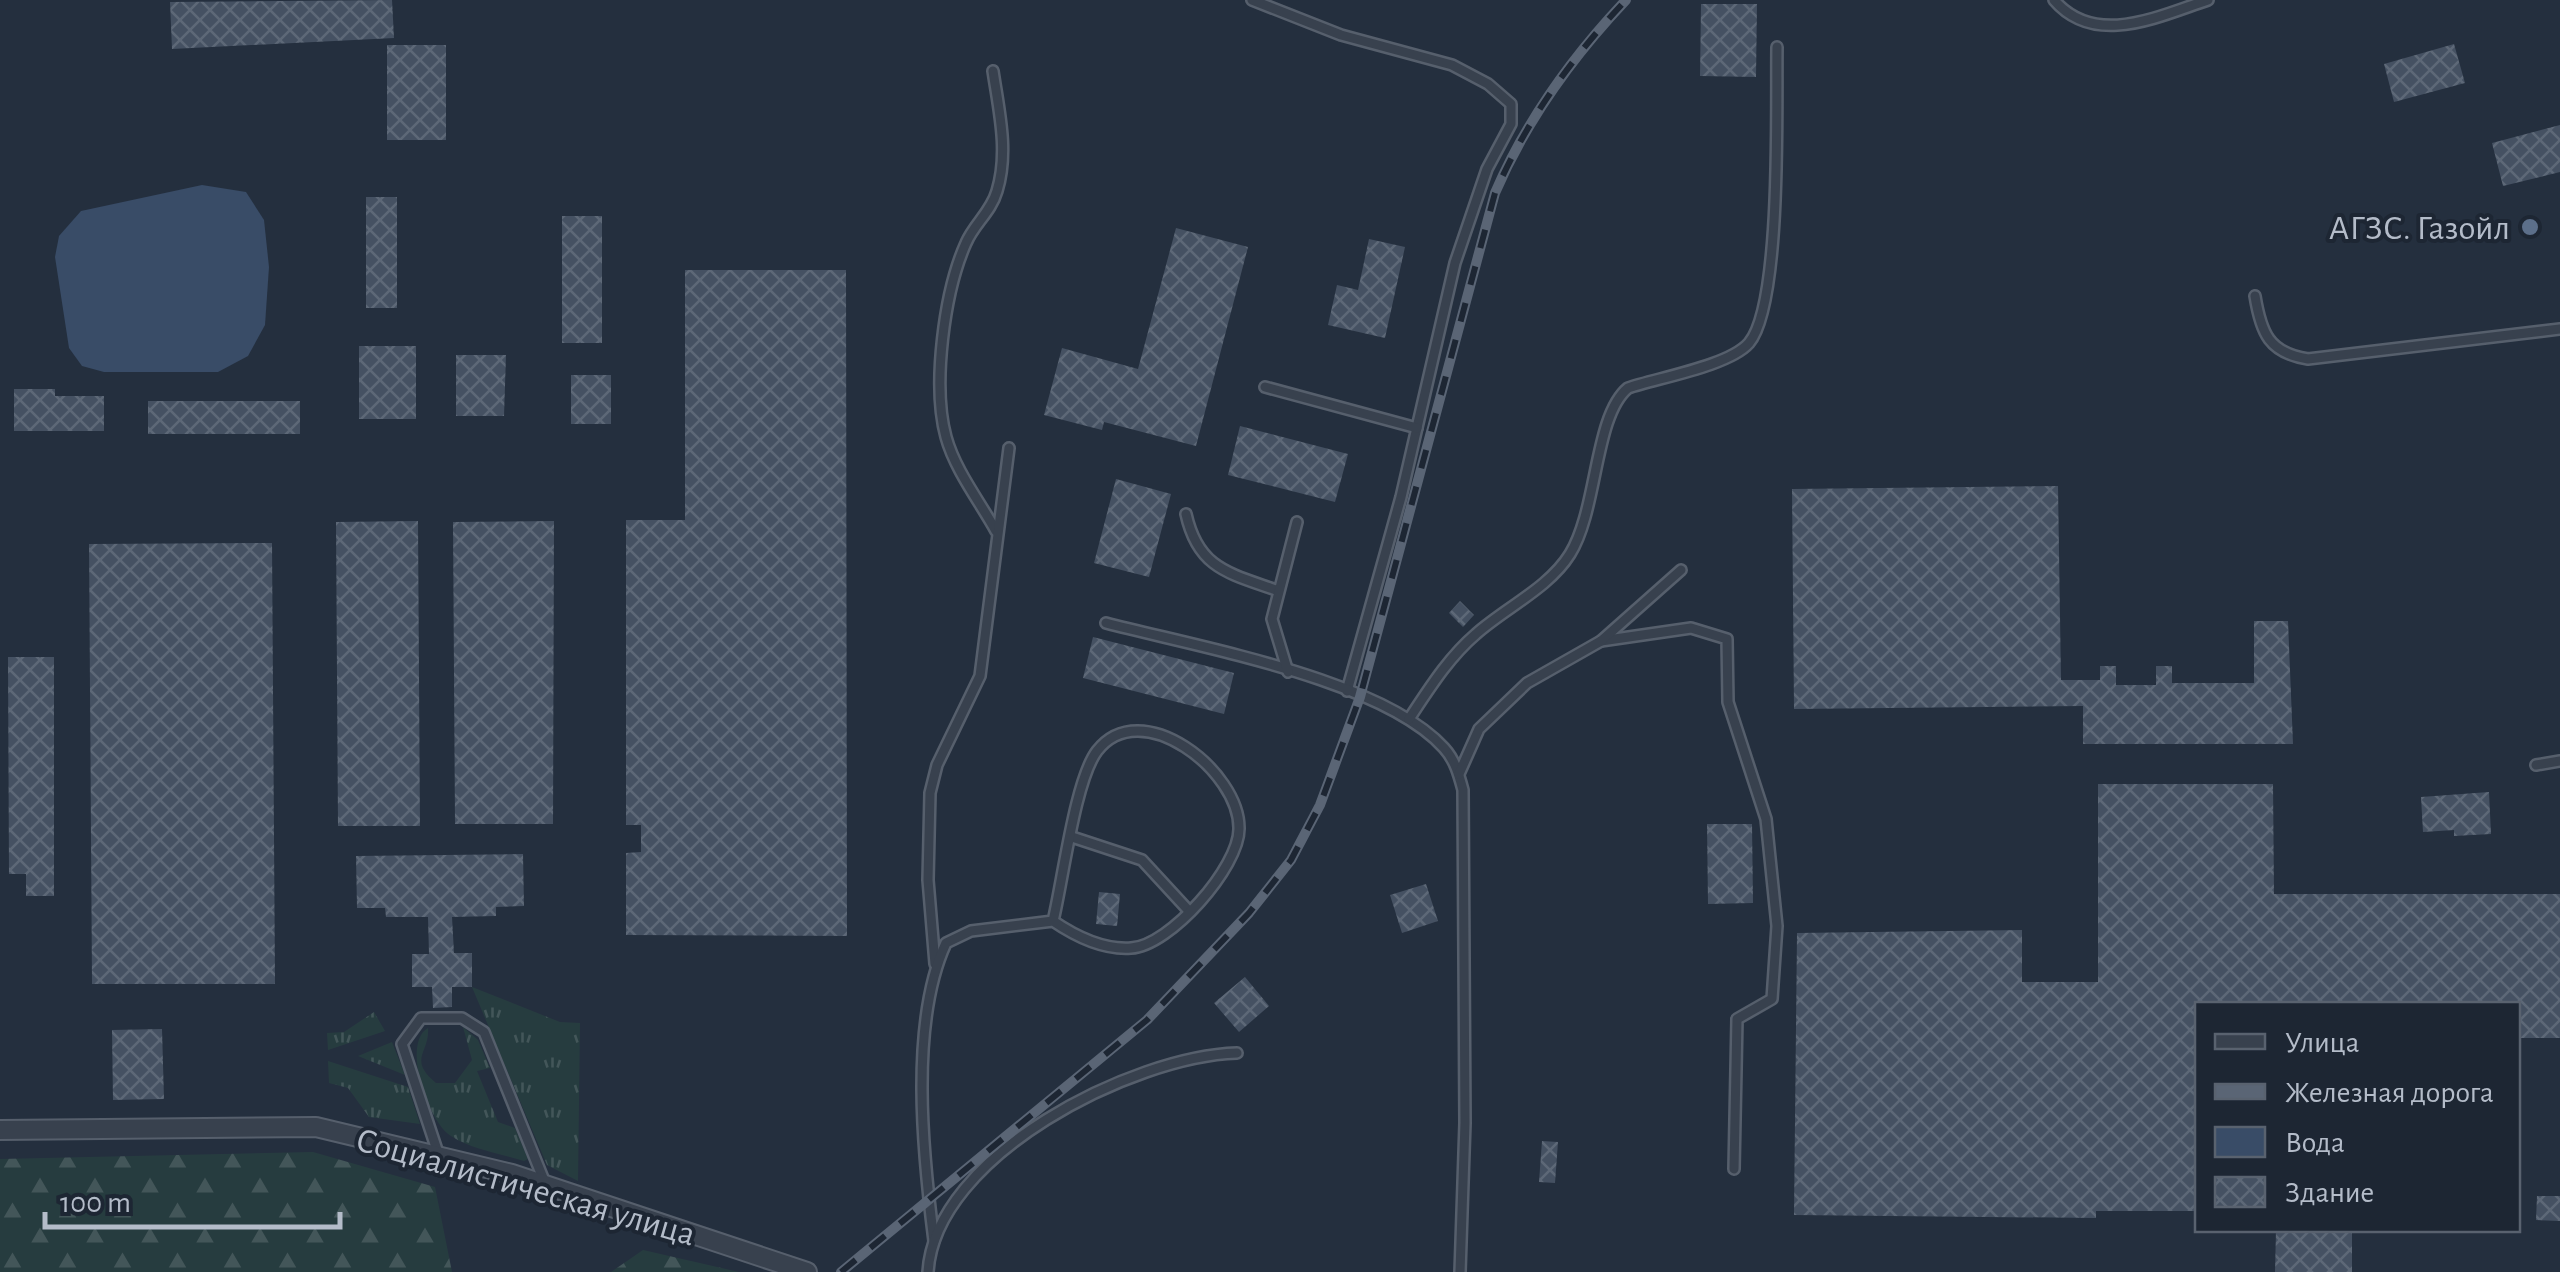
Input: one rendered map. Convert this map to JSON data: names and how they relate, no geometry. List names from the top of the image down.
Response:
{
  "streets": {
    "street": ["Социалистическая улица"]
  },
  "places": ["АГЗС. Газойл"],
  "legend": [
    "Улица",
    "Железная дорога",
    "Вода",
    "Здание"
  ],
  "scale_bar": "100 m"
}
